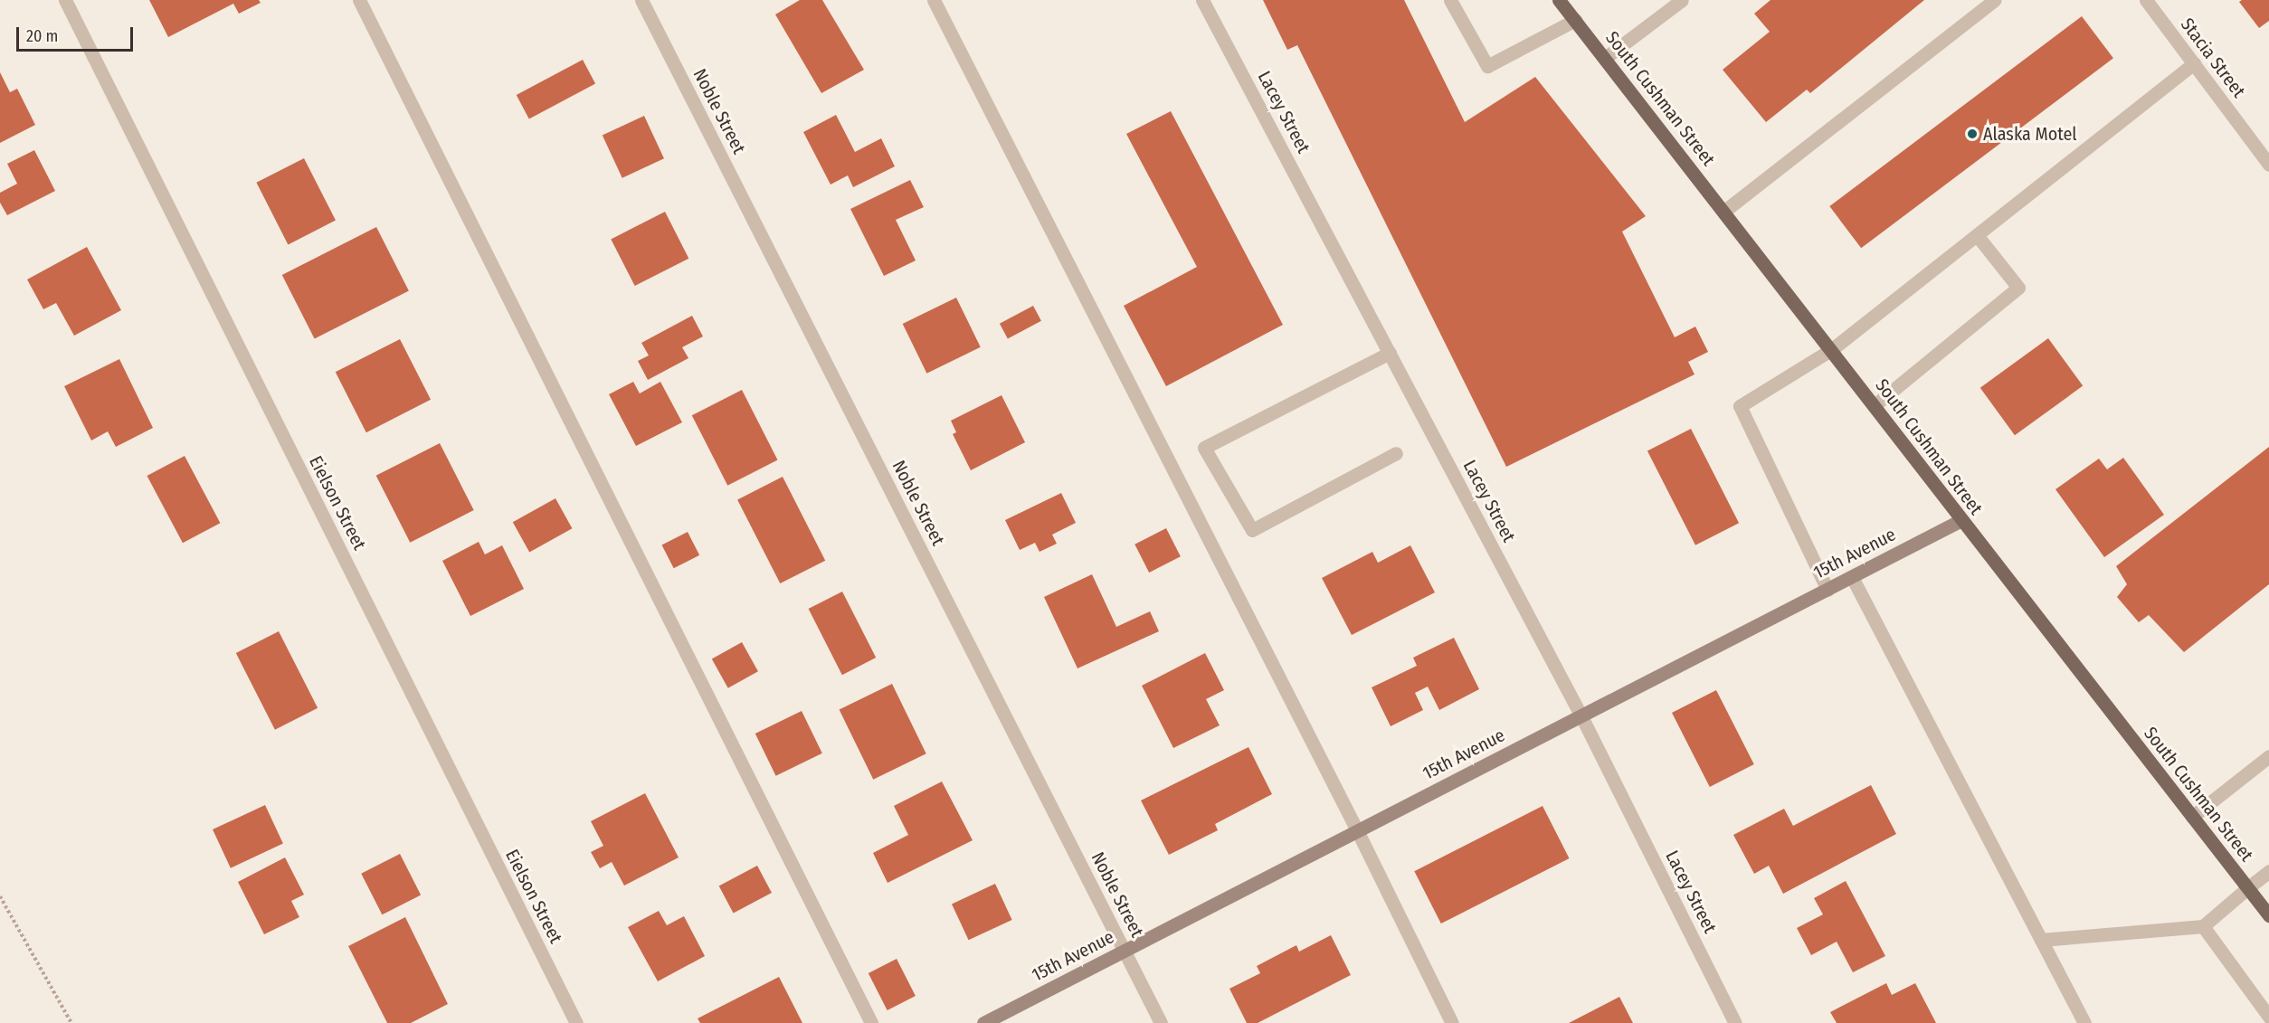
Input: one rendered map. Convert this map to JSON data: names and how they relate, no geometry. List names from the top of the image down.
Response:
{
  "streets": {
    "main road": ["South Cushman Street"],
    "street": [
      "Stacia Street",
      "Noble Street",
      "Lacey Street",
      "Eielson Street",
      "15th Avenue"
    ]
  },
  "crossings": [
    ["South Cushman Street", "15th Avenue"],
    ["Noble Street", "15th Avenue"],
    ["Lacey Street", "15th Avenue"]
  ],
  "places": ["Alaska Motel"],
  "scale_bar": "20 m"
}
